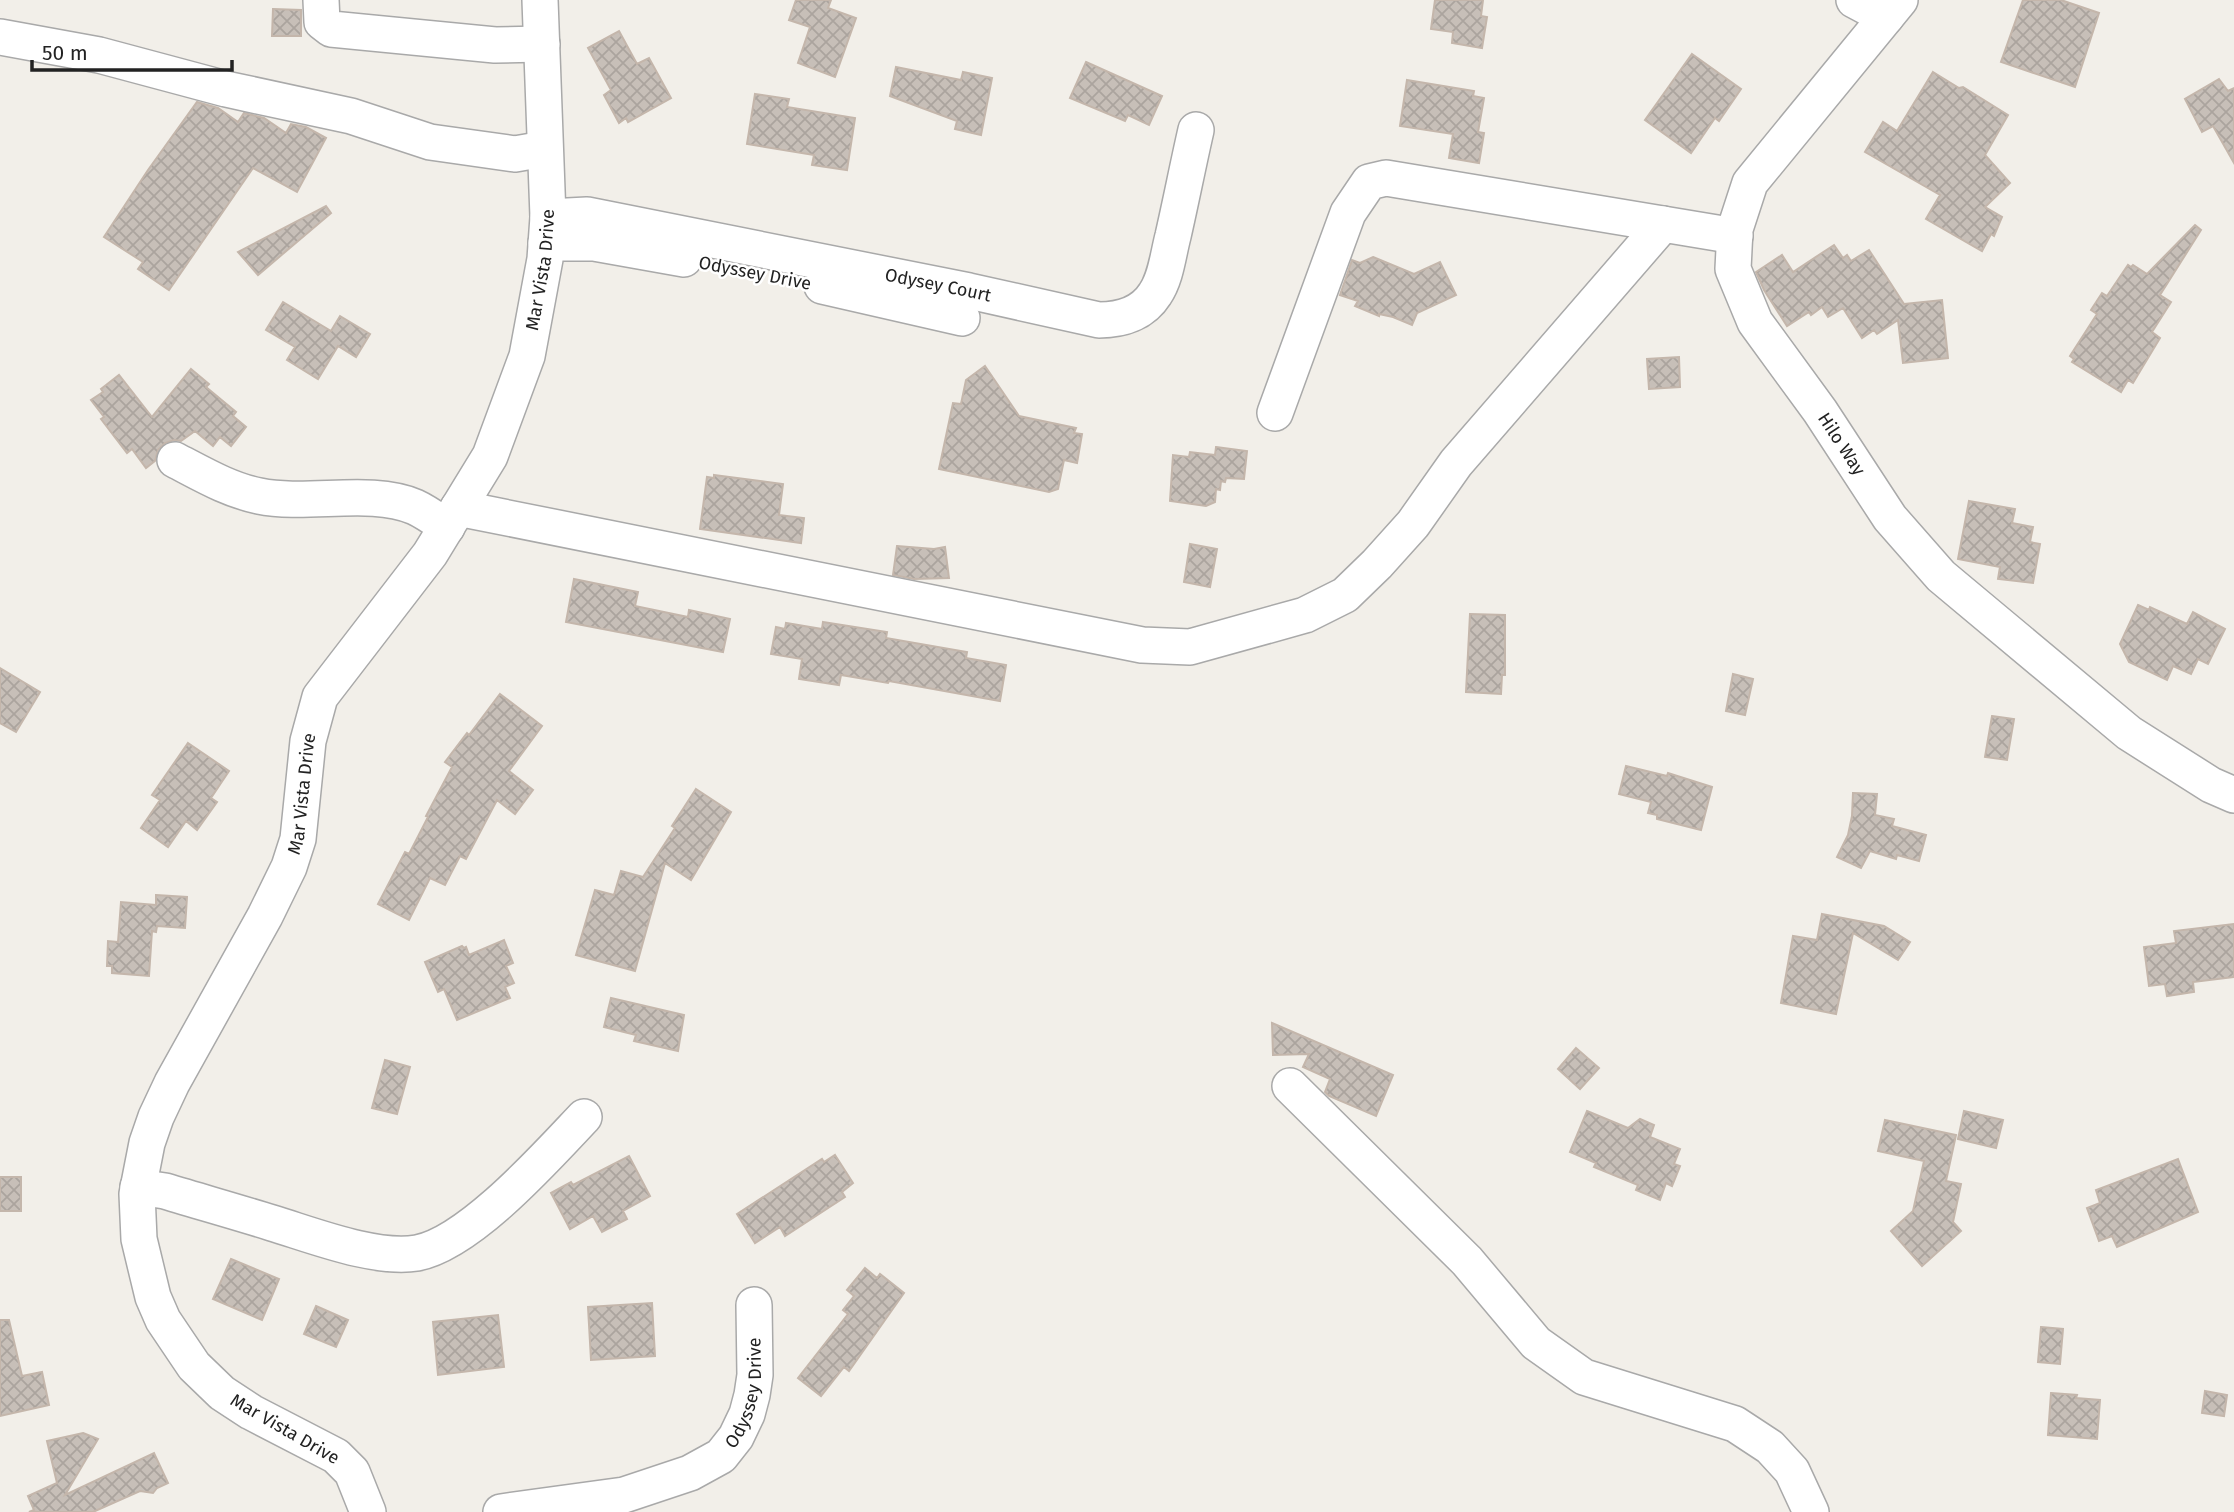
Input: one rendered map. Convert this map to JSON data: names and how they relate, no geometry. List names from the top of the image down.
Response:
{
  "streets": {
    "street": [
      "Mar Vista Drive",
      "Odyssey Drive",
      "Odysey Court",
      "Hilo Way"
    ]
  },
  "crossings": [
    ["Mar Vista Drive", "Odyssey Drive"],
    ["Mar Vista Drive", "Odysey Court"],
    ["Odyssey Drive", "Odysey Court"]
  ],
  "scale_bar": "50 m"
}
